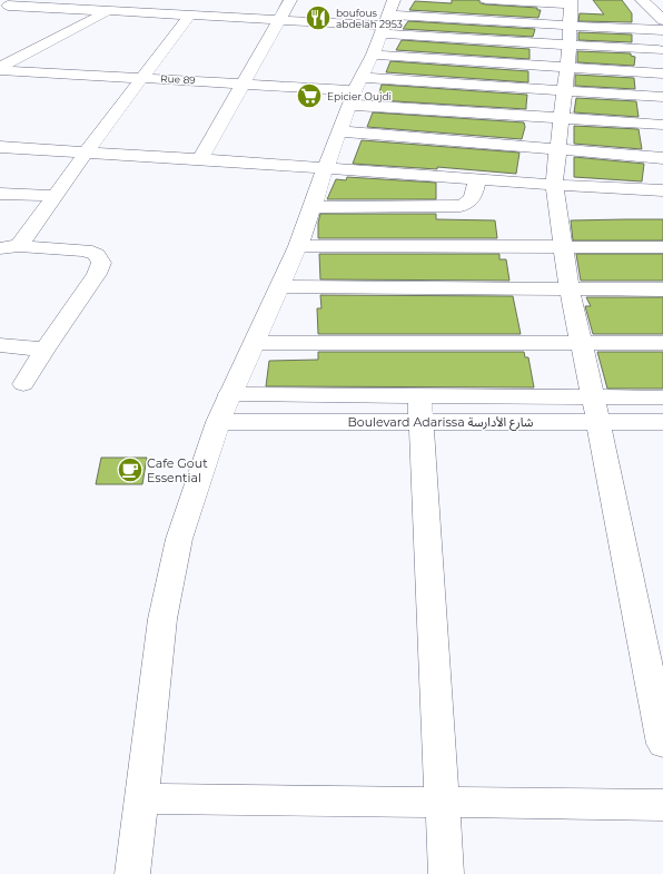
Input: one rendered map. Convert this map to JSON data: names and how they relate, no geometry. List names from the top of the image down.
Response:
{
  "streets": {
    "street": ["Rue 89", "Boulevard Adarissa شارع الأدارسة"]
  },
  "places": {
    "restaurant": ["boufous abdelah 2953"],
    "supermarket": ["Epicier Oujdi"],
    "cafe": ["Cafe Gout Essential"]
  }
}
